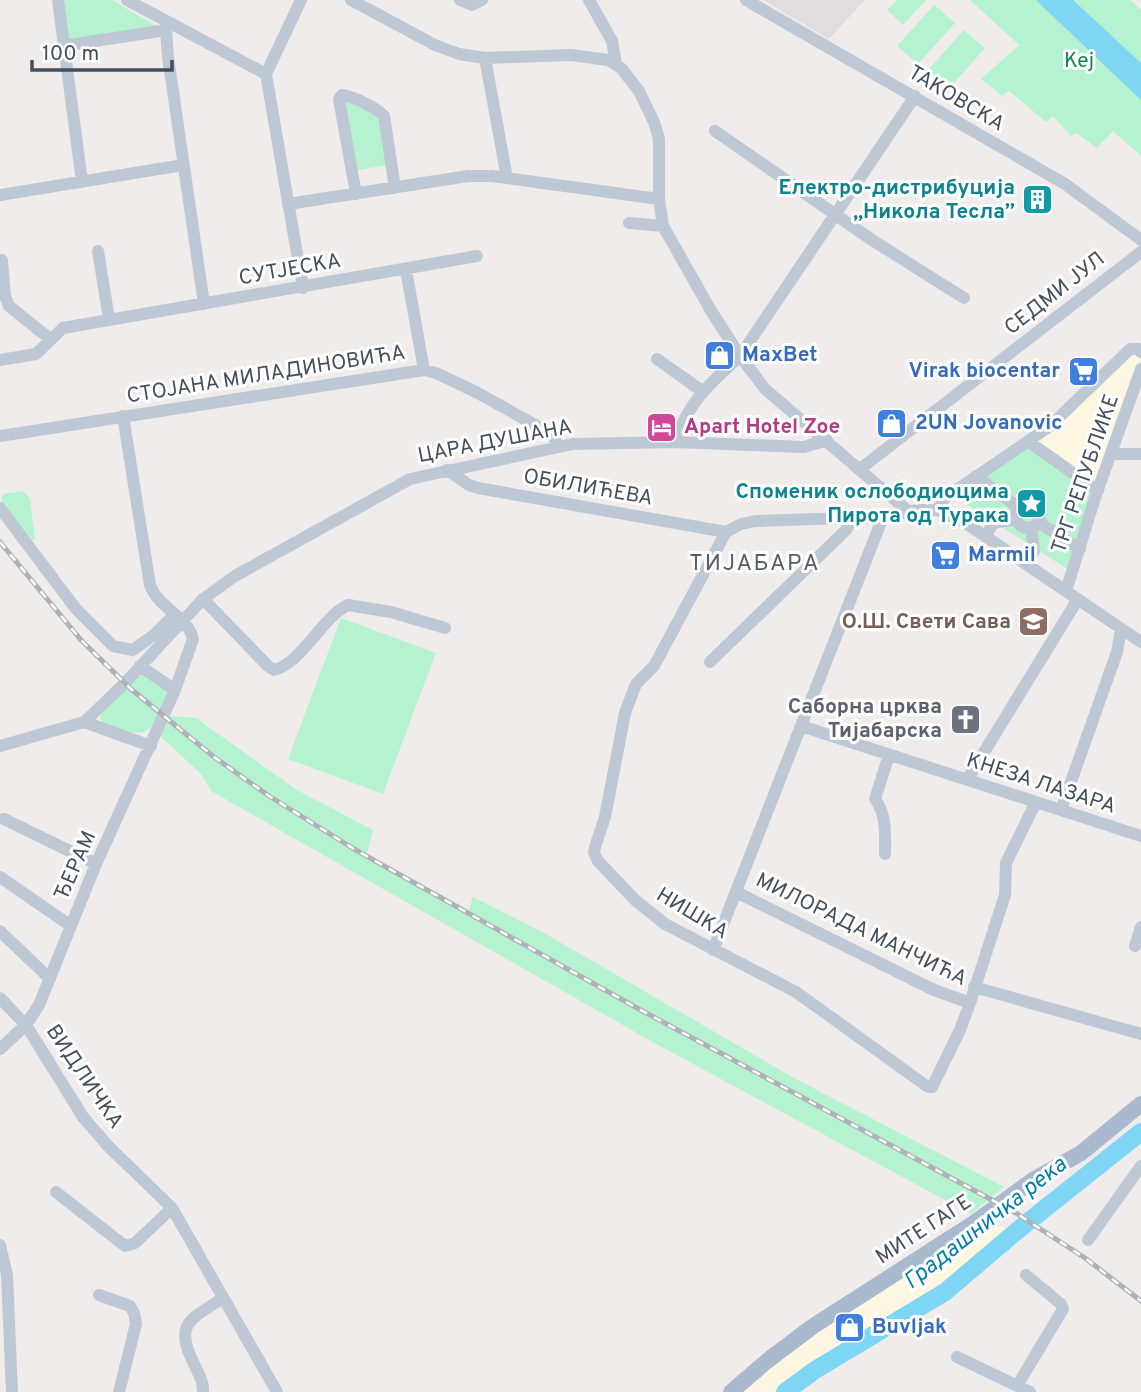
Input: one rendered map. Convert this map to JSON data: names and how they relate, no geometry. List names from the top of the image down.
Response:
{
  "streets": {
    "main road": ["МИТЕ ГАГЕ"],
    "street": [
      "ТАКОВСКА",
      "СУТЈЕСКА",
      "СЕДМИ ЈУЛ",
      "СТОЈАНА МИЛАДИНОВИЋА",
      "ЦАРА ДУШАНА",
      "ТРГ РЕПУБЛИКЕ",
      "ОБИЛИЋЕВА",
      "КНЕЗА ЛАЗАРА",
      "ЂЕРАМ",
      "НИШКА",
      "МИЛОРАДА МАНЧИЋА",
      "ВИДЛИЧКА"
    ]
  },
  "crossings": [
    ["СТОЈАНА МИЛАДИНОВИЋА", "ЦАРА ДУШАНА"],
    ["ЦАРА ДУШАНА", "ОБИЛИЋЕВА"],
    ["ТРГ РЕПУБЛИКЕ", "ОБИЛИЋЕВА"],
    ["ОБИЛИЋЕВА", "НИШКА"],
    ["ЂЕРАМ", "ВИДЛИЧКА"],
    ["НИШКА", "МИЛОРАДА МАНЧИЋА"]
  ],
  "districts": ["ТИЈАБАРА"],
  "water": ["Градашничка река"],
  "parks": ["Кеј"],
  "places": {
    "building": ["Електро-дистрибуција „Никола Тесла”"],
    "shop": ["MaxBet", "2UN Jovanovic", "Buvljak"],
    "supermarket": ["Virak biocentar", "Marmil"],
    "hotel": ["Apart Hotel Zoe"],
    "place": ["Споменик ослободиоцима Пирота од Турака"],
    "school or university": ["О.Ш. Свети Сава"],
    "church": ["Саборна црква Тијабарска"]
  },
  "scale_bar": "100 m"
}
